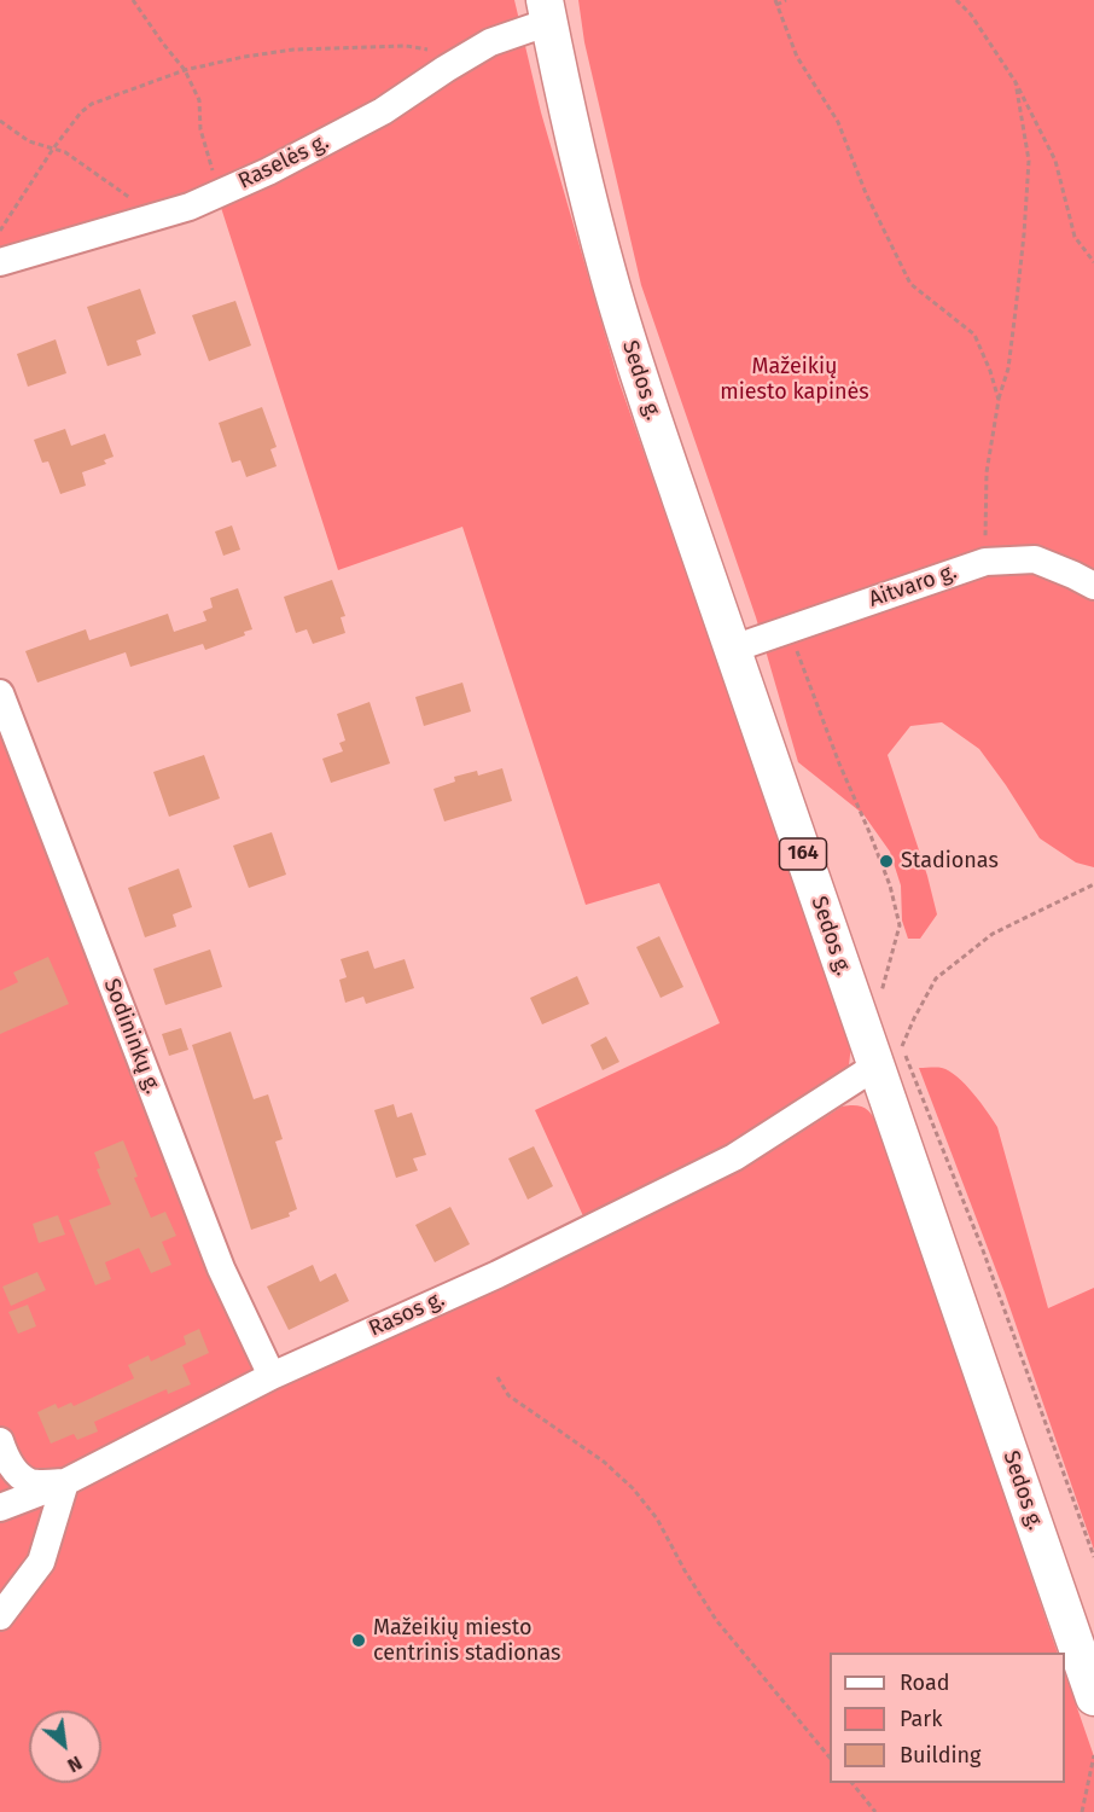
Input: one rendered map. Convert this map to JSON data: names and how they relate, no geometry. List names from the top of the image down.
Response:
{
  "streets": {
    "main road": ["Sedos g.", "164"],
    "street": [
      "Raselės g.",
      "Aitvaro g.",
      "Sodininkų g.",
      "Rasos g."
    ]
  },
  "crossings": [
    ["Raselės g.", "Sedos g."],
    ["Sedos g.", "Aitvaro g."],
    ["Sedos g.", "Rasos g."],
    ["Sodininkų g.", "Rasos g."]
  ],
  "parks": ["Mažeikių miesto kapinės"],
  "places": ["Stadionas", "Mažeikių miesto centrinis stadionas"],
  "legend": ["Road", "Park", "Building"],
  "north": "bottom right"
}
